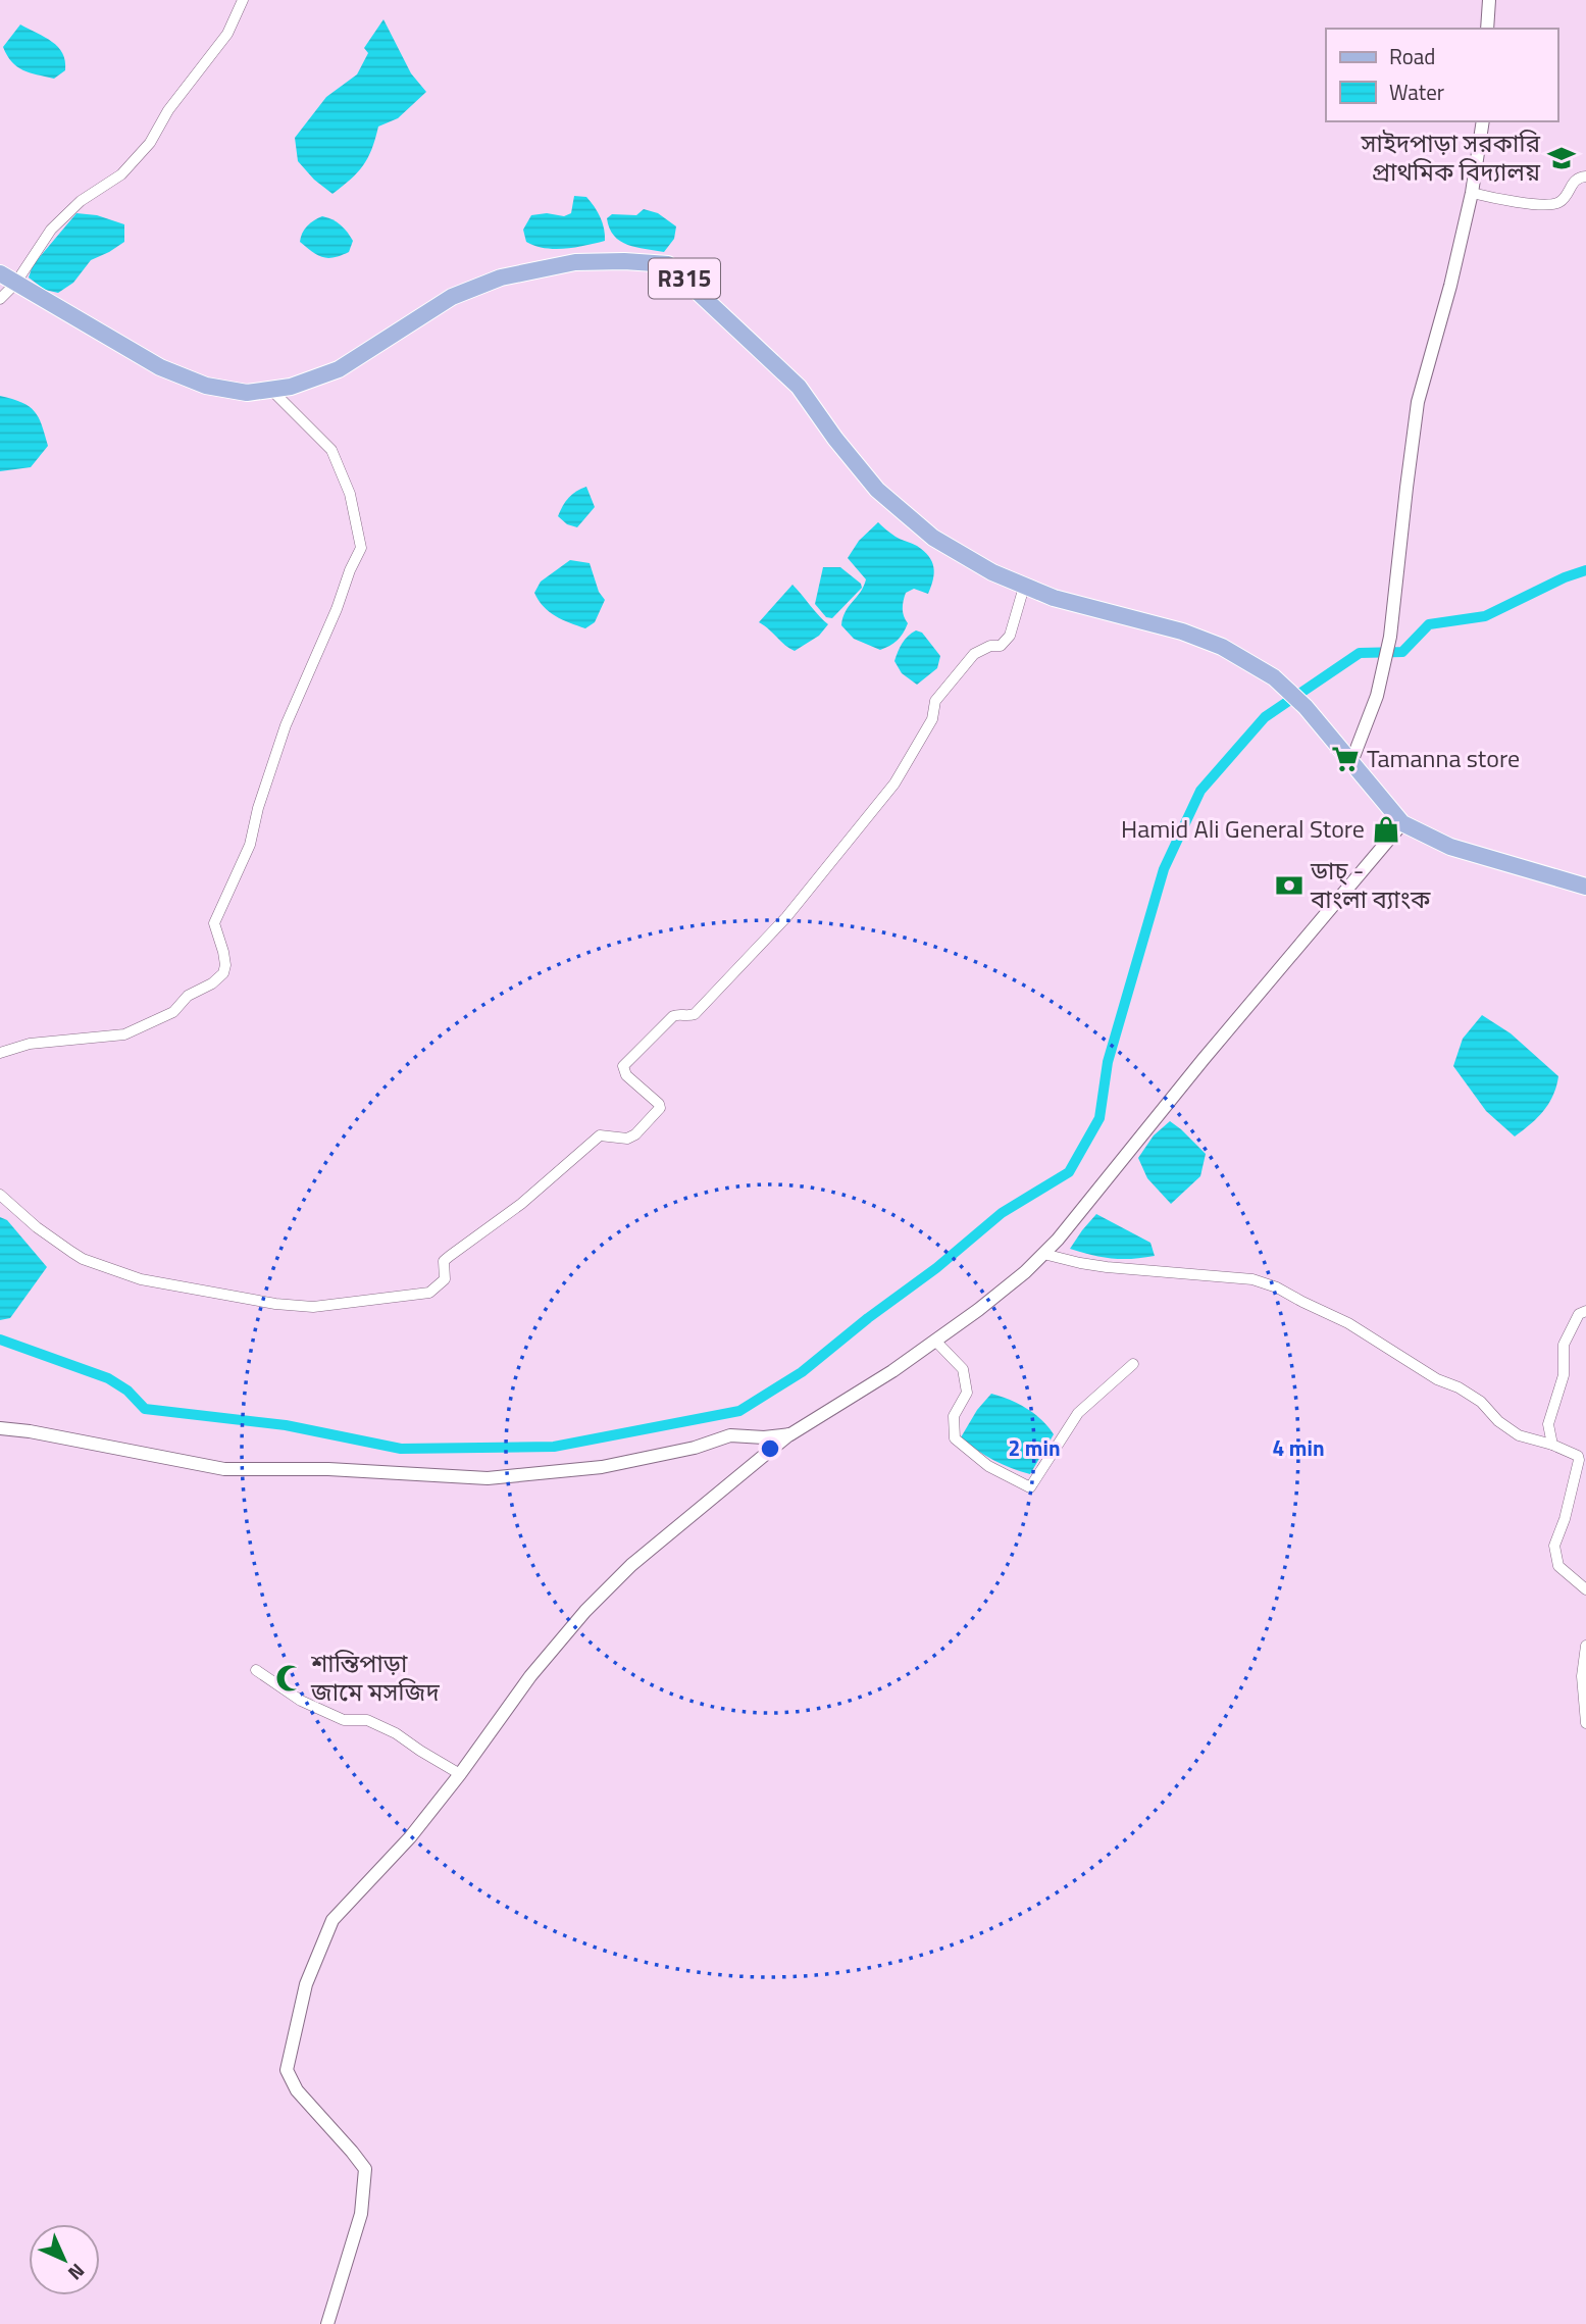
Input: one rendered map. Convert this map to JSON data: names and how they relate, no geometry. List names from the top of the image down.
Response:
{
  "streets": {
    "main road": ["R315"]
  },
  "places": {
    "school or university": ["সাইদপাড়া সরকারি প্রাথমিক বিদ্যালয়"],
    "supermarket": ["Tamanna store"],
    "shop": ["Hamid Ali General Store"],
    "bank": ["ডাচ্ - বাংলা ব্যাংক"],
    "mosque": ["শান্তিপাড়া জামে মসজিদ"]
  },
  "legend": ["Road", "Water"],
  "north": "bottom right",
  "rings": ["2 min", "4 min"]
}
